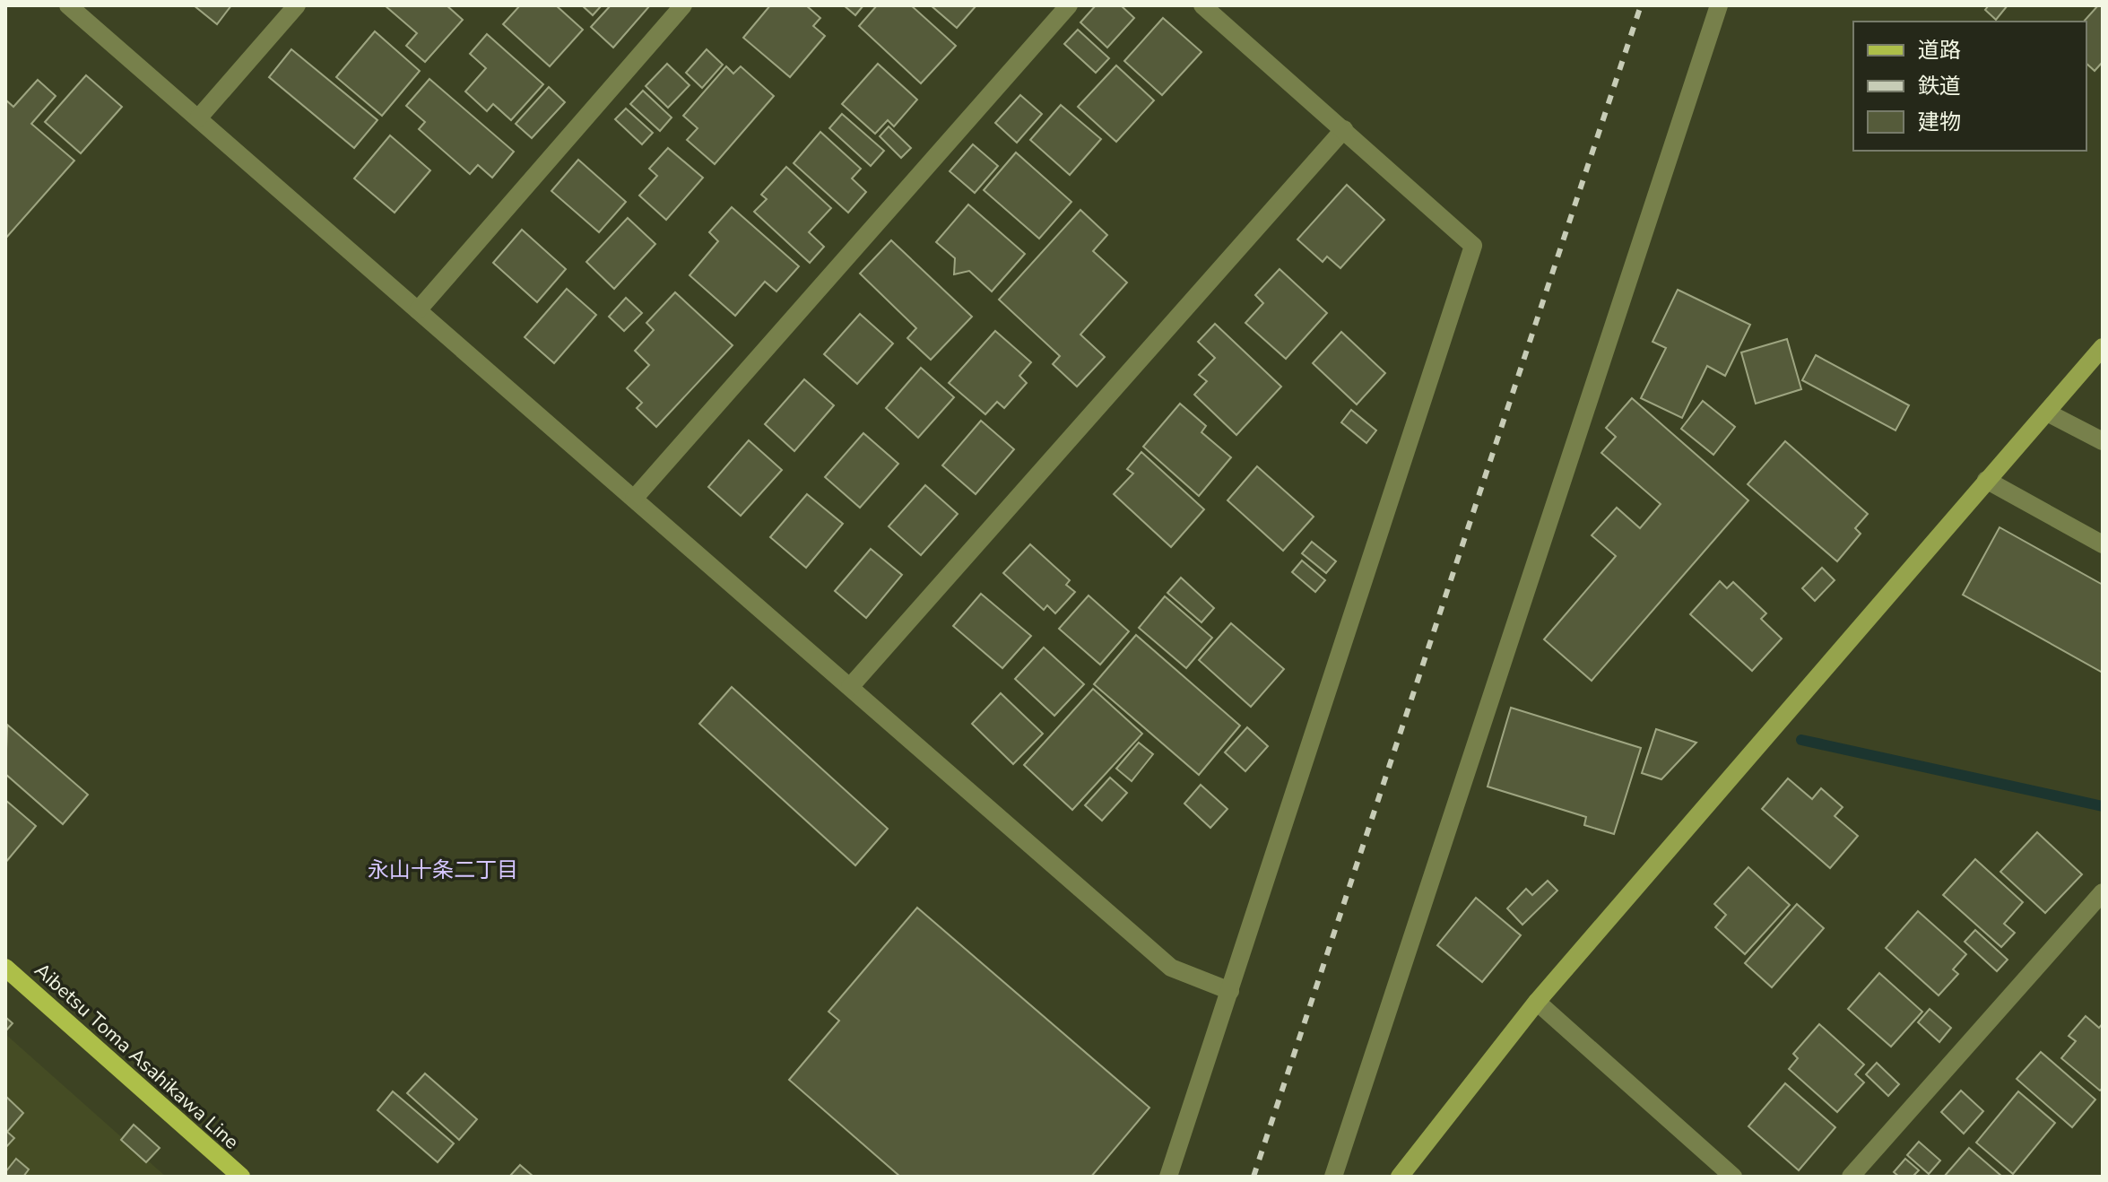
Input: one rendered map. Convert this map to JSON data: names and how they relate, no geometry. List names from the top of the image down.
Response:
{
  "streets": {
    "main road": ["Aibetsu Toma Asahikawa Line"]
  },
  "districts": ["永山十条二丁目"],
  "legend": ["道路", "鉄道", "建物"]
}
